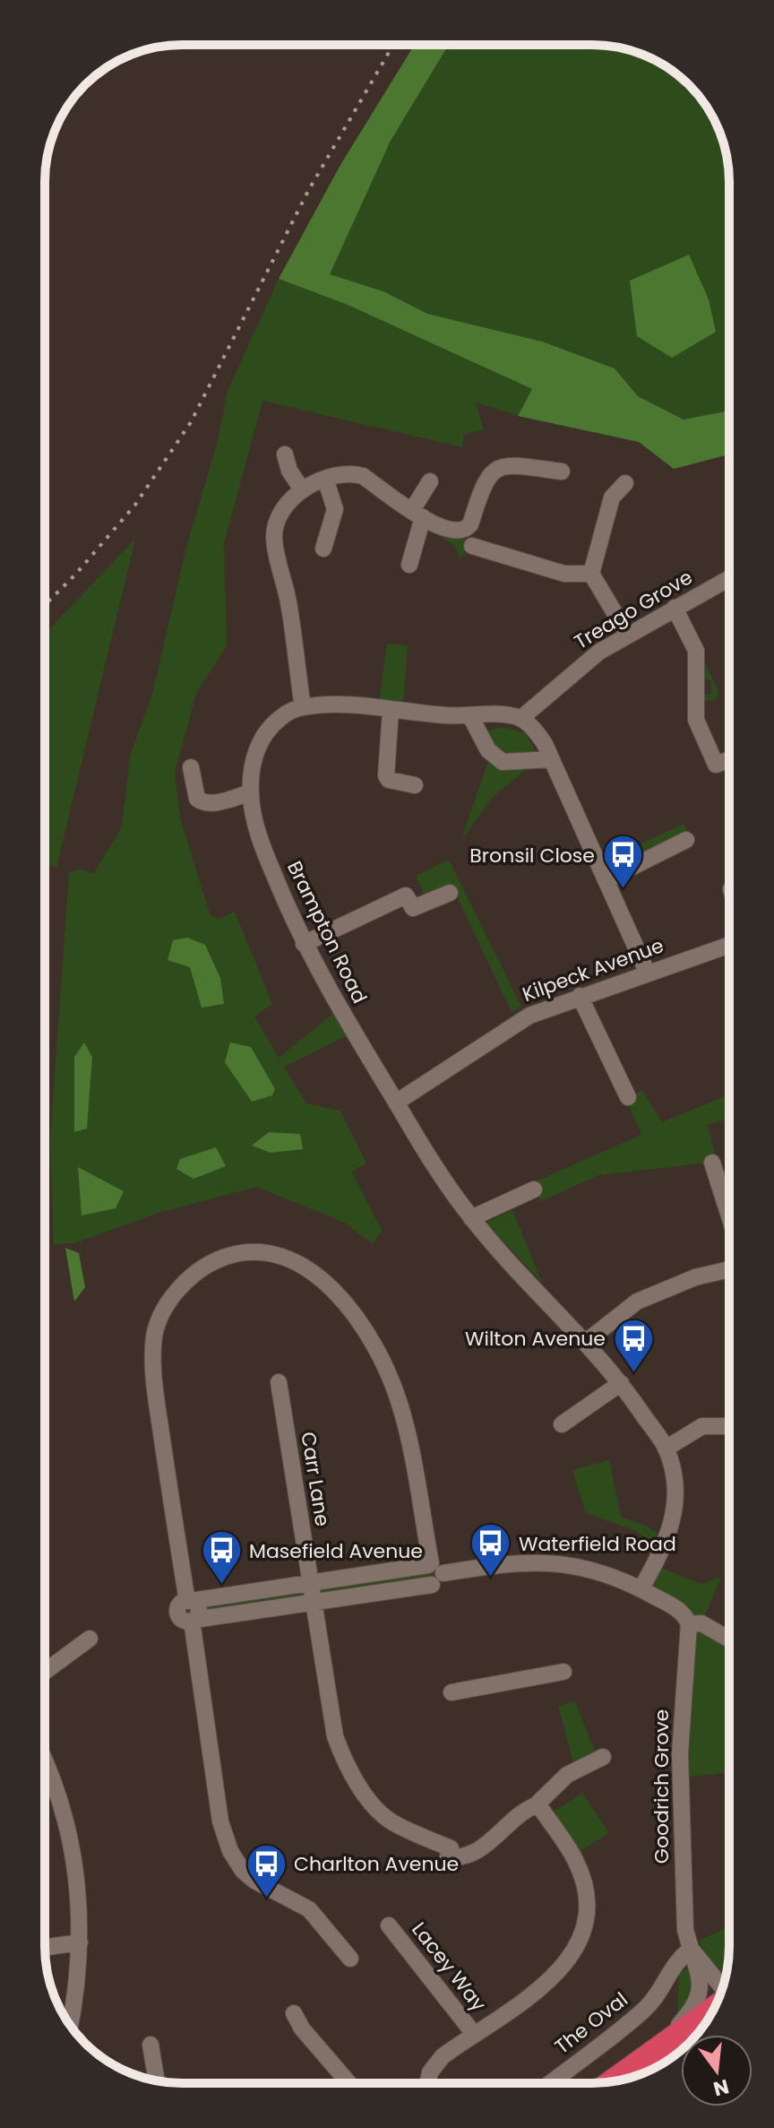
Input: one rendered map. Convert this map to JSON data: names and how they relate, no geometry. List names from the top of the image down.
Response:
{
  "streets": {
    "street": [
      "Treago Grove",
      "Brampton Road",
      "Kilpeck Avenue",
      "Carr Lane",
      "Goodrich Grove",
      "Lacey Way",
      "The Oval"
    ]
  },
  "crossings": [
    ["Brampton Road", "Kilpeck Avenue"],
    ["Goodrich Grove", "The Oval"]
  ],
  "places": {
    "bus stop": [
      "Bronsil Close",
      "Wilton Avenue",
      "Waterfield Road",
      "Masefield Avenue",
      "Charlton Avenue"
    ]
  },
  "north": "bottom"
}
